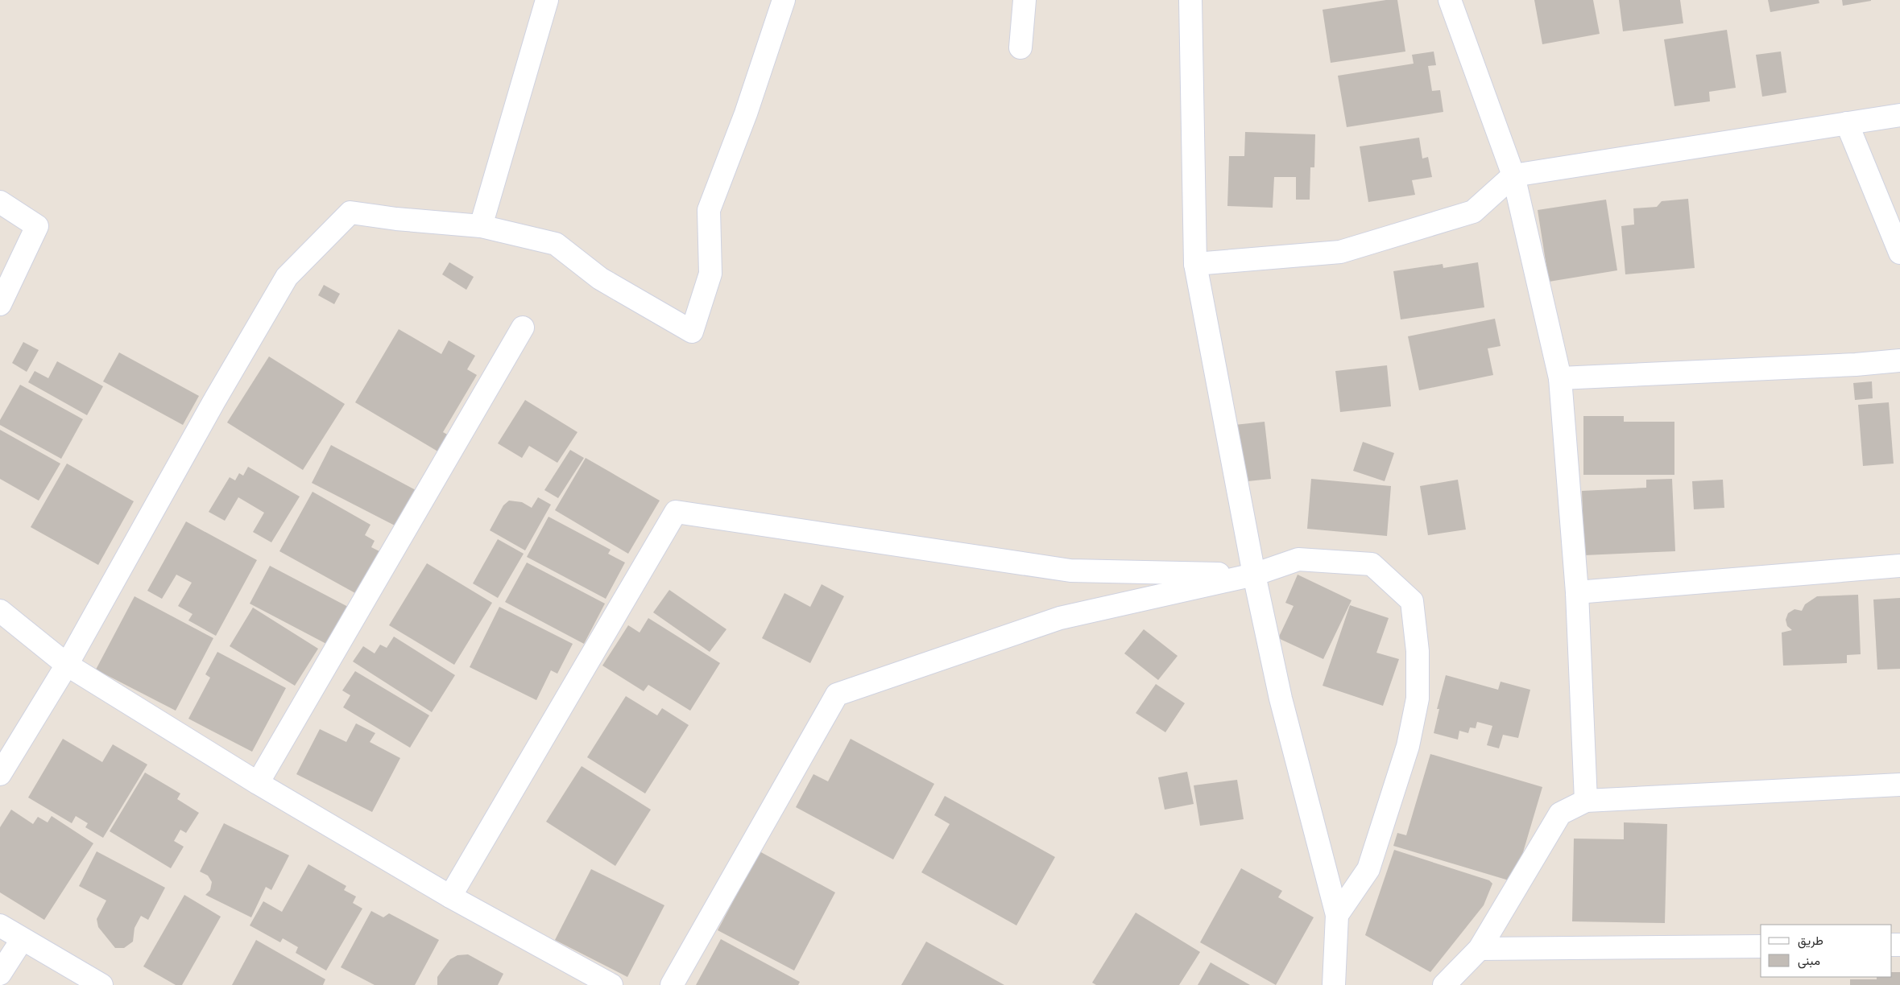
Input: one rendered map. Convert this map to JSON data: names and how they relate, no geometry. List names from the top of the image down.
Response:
{
  "legend": ["طريق", "مبنى"]
}
